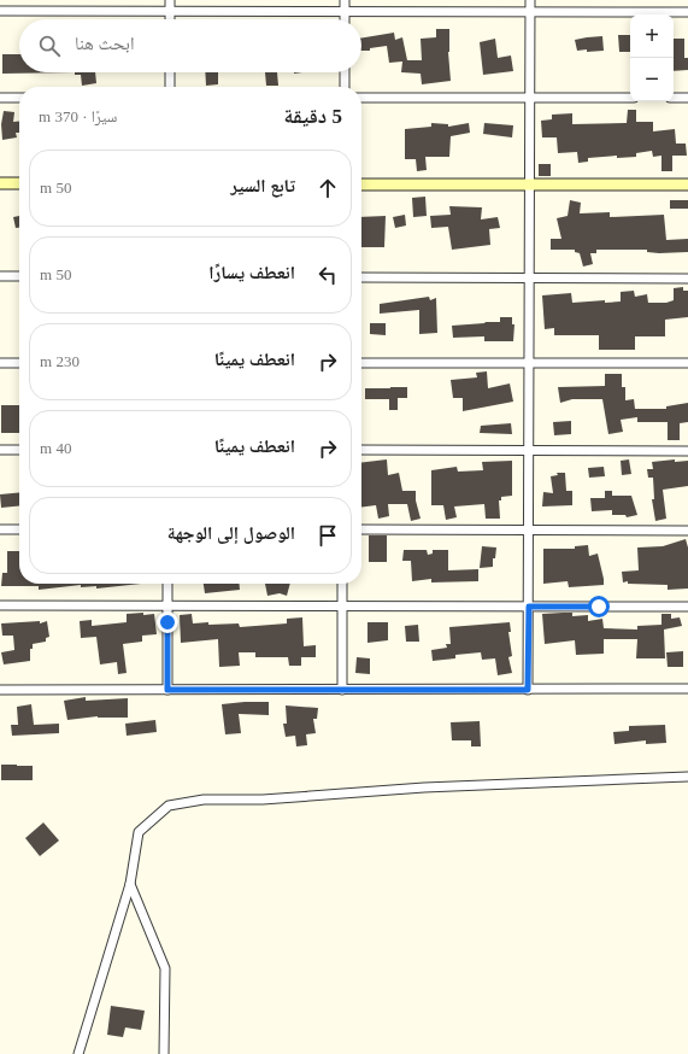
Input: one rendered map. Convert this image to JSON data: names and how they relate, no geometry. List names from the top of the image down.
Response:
{
  "page": {
    "map_buttons": ["+", "−"],
    "search": "ابحث هنا",
    "heading": ["5 دقيقة", "سيرًا · 370 m"],
    "list": [
      ["تابع السير", "50 m"],
      ["انعطف يسارًا", "50 m"],
      ["انعطف يمينًا", "230 m"],
      ["انعطف يمينًا", "40 m"],
      "الوصول إلى الوجهة"
    ]
  }
}
